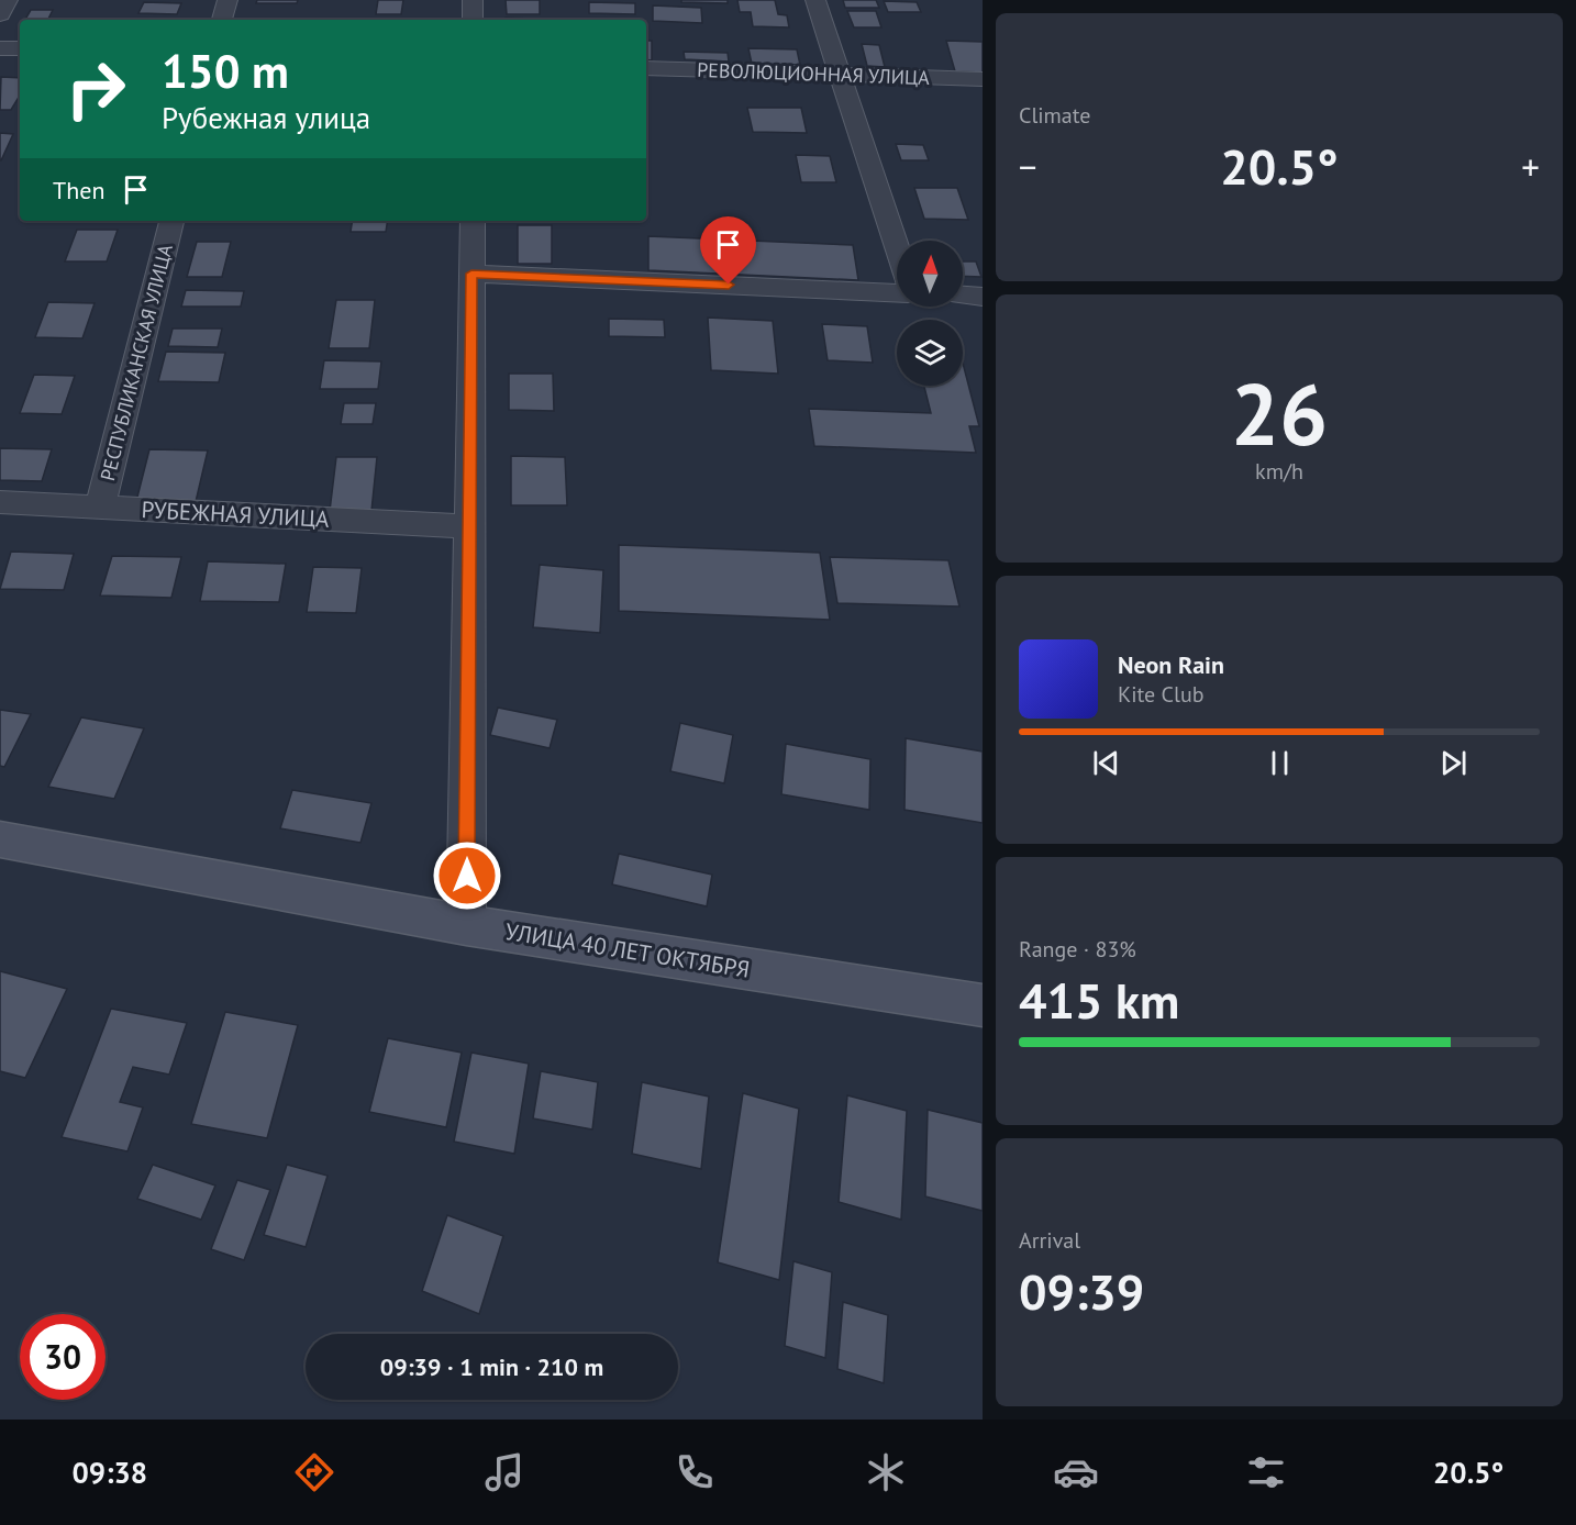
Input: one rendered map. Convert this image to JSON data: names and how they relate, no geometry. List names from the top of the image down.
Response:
{
  "streets": {
    "street": [
      "РЕВОЛЮЦИОННАЯ УЛИЦА",
      "РЕСПУБЛИКАНСКАЯ УЛИЦА",
      "РУБЕЖНАЯ УЛИЦА",
      "УЛИЦА 40 ЛЕТ ОКТЯБРЯ"
    ]
  },
  "crossings": [
    ["РЕСПУБЛИКАНСКАЯ УЛИЦА", "РУБЕЖНАЯ УЛИЦА"]
  ],
  "north": "top",
  "page": {
    "tile": [
      "Climate",
      ["26", "km/h"],
      ["Range · 83%", "415 km"],
      ["Arrival", "09:39"]
    ],
    "turn": ["150 m", "Рубежная улица"],
    "heat": ["−", "20.5°", "+"],
    "then": "Then",
    "song": ["Neon Rain", "Kite Club"],
    "limit": "30",
    "trip": "09:39 · 1 min · 210 m",
    "tabs": ["09:38", "20.5°"]
  }
}
